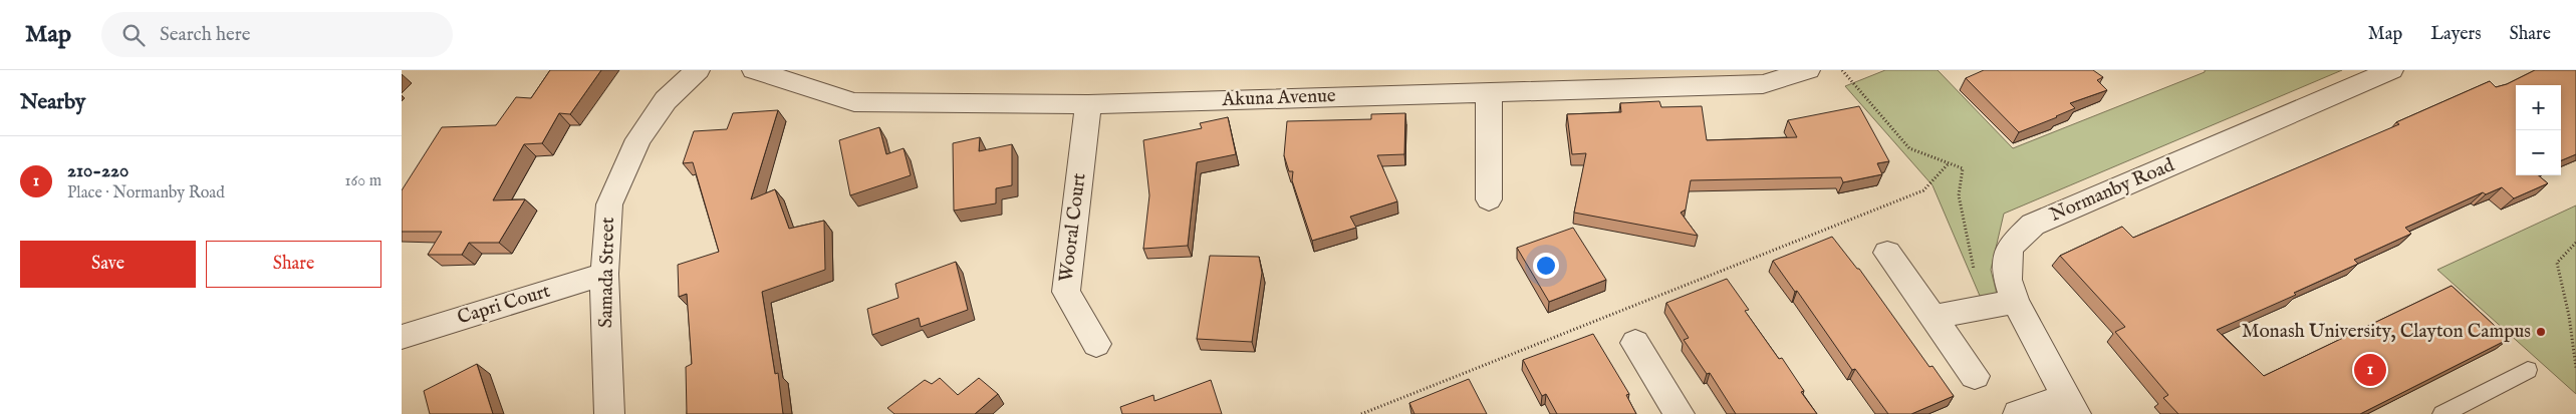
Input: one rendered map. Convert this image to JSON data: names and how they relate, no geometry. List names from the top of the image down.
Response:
{
  "streets": {
    "street": [
      "Akuna Avenue",
      "Normanby Road",
      "Wooral Court",
      "Samada Street",
      "Capri Court"
    ]
  },
  "crossings": [
    ["Akuna Avenue", "Wooral Court"],
    ["Samada Street", "Capri Court"]
  ],
  "places": ["Monash University, Clayton Campus"],
  "page": {
    "header": "Map",
    "search": "Search here",
    "nav": ["Map", "Layers", "Share"],
    "heading": "Nearby",
    "map_buttons": ["+", "−"],
    "list": [
      {
        "mark": "1",
        "name": "210-220",
        "note": "Place · Normanby Road",
        "value": "160 m"
      }
    ],
    "buttons": ["Save", "Share"],
    "pins": "1"
  }
}
